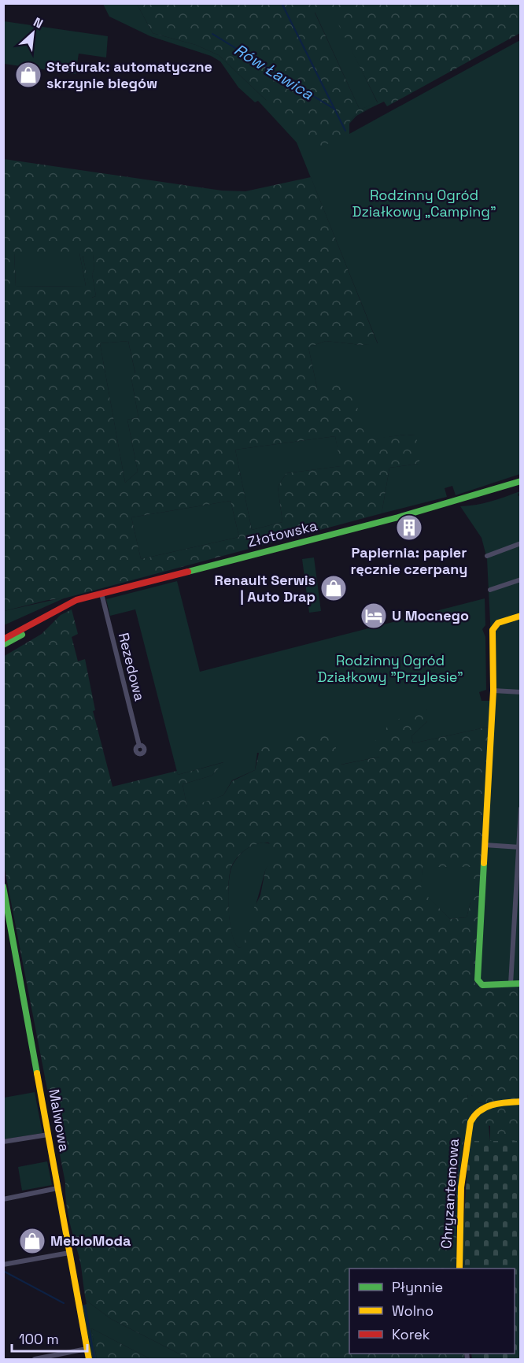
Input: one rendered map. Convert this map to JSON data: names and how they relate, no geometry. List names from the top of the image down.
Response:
{
  "streets": {
    "street": [
      "Złotowska",
      "Rezedowa",
      "Malwowa",
      "Chryzantemowa"
    ]
  },
  "crossings": [
    ["Złotowska", "Rezedowa"]
  ],
  "water": ["Rów Ławica"],
  "parks": ["Rodzinny Ogród Działkowy „Camping”", "Rodzinny Ogród Działkowy \"Przylesie\""],
  "places": {
    "shop": ["Stefurak: automatyczne skrzynie biegów", "Renault Serwis | Auto Drap", "MebloModa"],
    "building": ["Papiernia: papier ręcznie czerpany"],
    "hotel": ["U Mocnego"]
  },
  "legend": ["Płynnie", "Wolno", "Korek"],
  "scale_bar": "100 m",
  "north": "top right"
}
